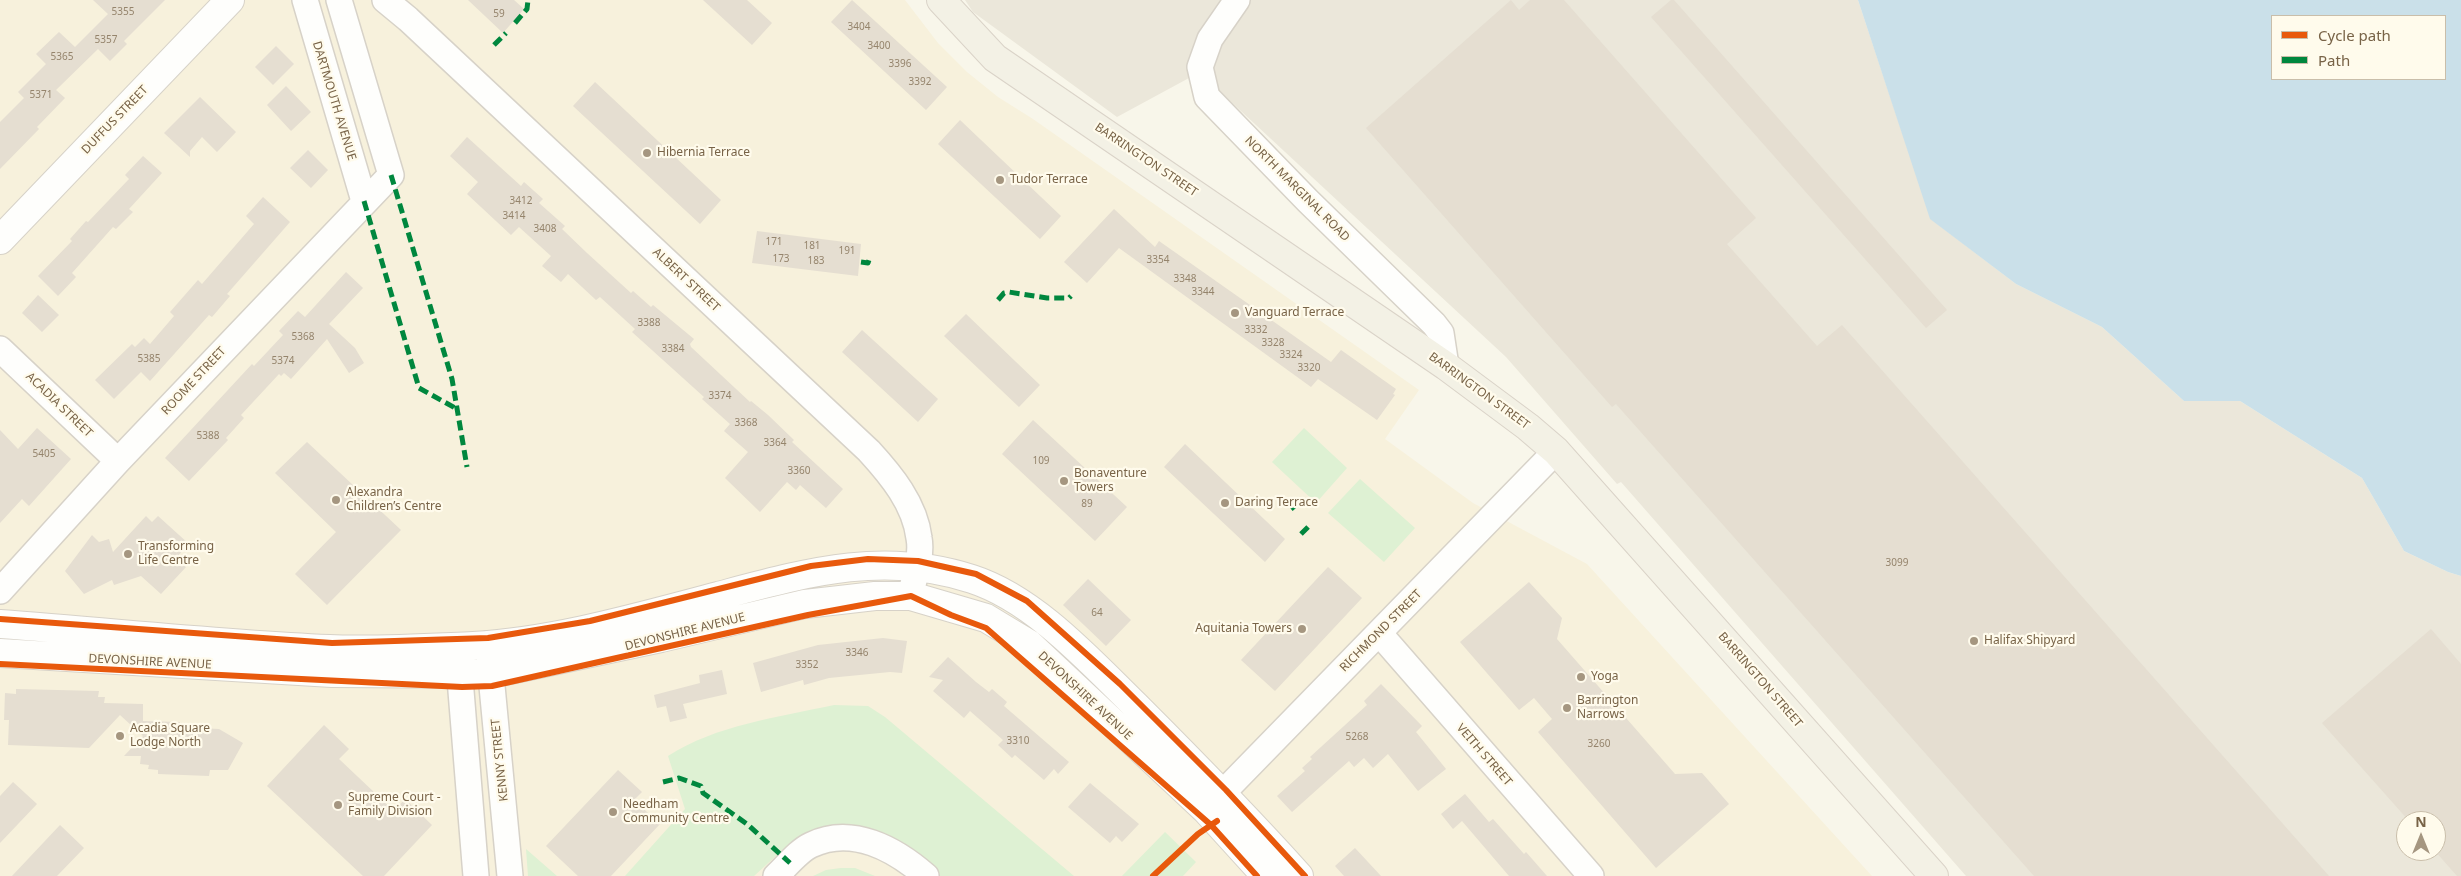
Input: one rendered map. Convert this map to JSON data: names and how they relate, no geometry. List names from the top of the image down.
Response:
{
  "streets": {
    "main road": ["BARRINGTON STREET"],
    "street": [
      "DARTMOUTH AVENUE",
      "DUFFUS STREET",
      "NORTH MARGINAL ROAD",
      "ALBERT STREET",
      "ROOME STREET",
      "ACADIA STREET",
      "RICHMOND STREET",
      "DEVONSHIRE AVENUE",
      "VEITH STREET",
      "KENNY STREET"
    ]
  },
  "crossings": [
    ["DARTMOUTH AVENUE", "ROOME STREET"],
    ["BARRINGTON STREET", "NORTH MARGINAL ROAD"],
    ["BARRINGTON STREET", "RICHMOND STREET"],
    ["ALBERT STREET", "DEVONSHIRE AVENUE"],
    ["ROOME STREET", "ACADIA STREET"],
    ["RICHMOND STREET", "DEVONSHIRE AVENUE"],
    ["RICHMOND STREET", "VEITH STREET"],
    ["DEVONSHIRE AVENUE", "KENNY STREET"]
  ],
  "places": [
    "Hibernia Terrace",
    "Tudor Terrace",
    "Vanguard Terrace",
    "Bonaventure Towers",
    "Alexandra Children’s Centre",
    "Daring Terrace",
    "Transforming Life Centre",
    "Aquitania Towers",
    "Halifax Shipyard",
    "Yoga",
    "Barrington Narrows",
    "Acadia Square Lodge North",
    "Supreme Court - Family Division",
    "Needham Community Centre"
  ],
  "house_numbers": [
    "5355",
    "59",
    "3404",
    "5357",
    "3400",
    "5365",
    "3396",
    "3392",
    "5371",
    "3412",
    "3414",
    "3408",
    "171",
    "181",
    "191",
    "173",
    "3354",
    "183",
    "3348",
    "3344",
    "3388",
    "3332",
    "5368",
    "3328",
    "3384",
    "3324",
    "5385",
    "5374",
    "3320",
    "3374",
    "3368",
    "5388",
    "3364",
    "5405",
    "109",
    "3360",
    "89",
    "3099",
    "64",
    "3346",
    "3352",
    "5268",
    "3310",
    "3260"
  ],
  "legend": ["Cycle path", "Path"],
  "north": "top"
}
